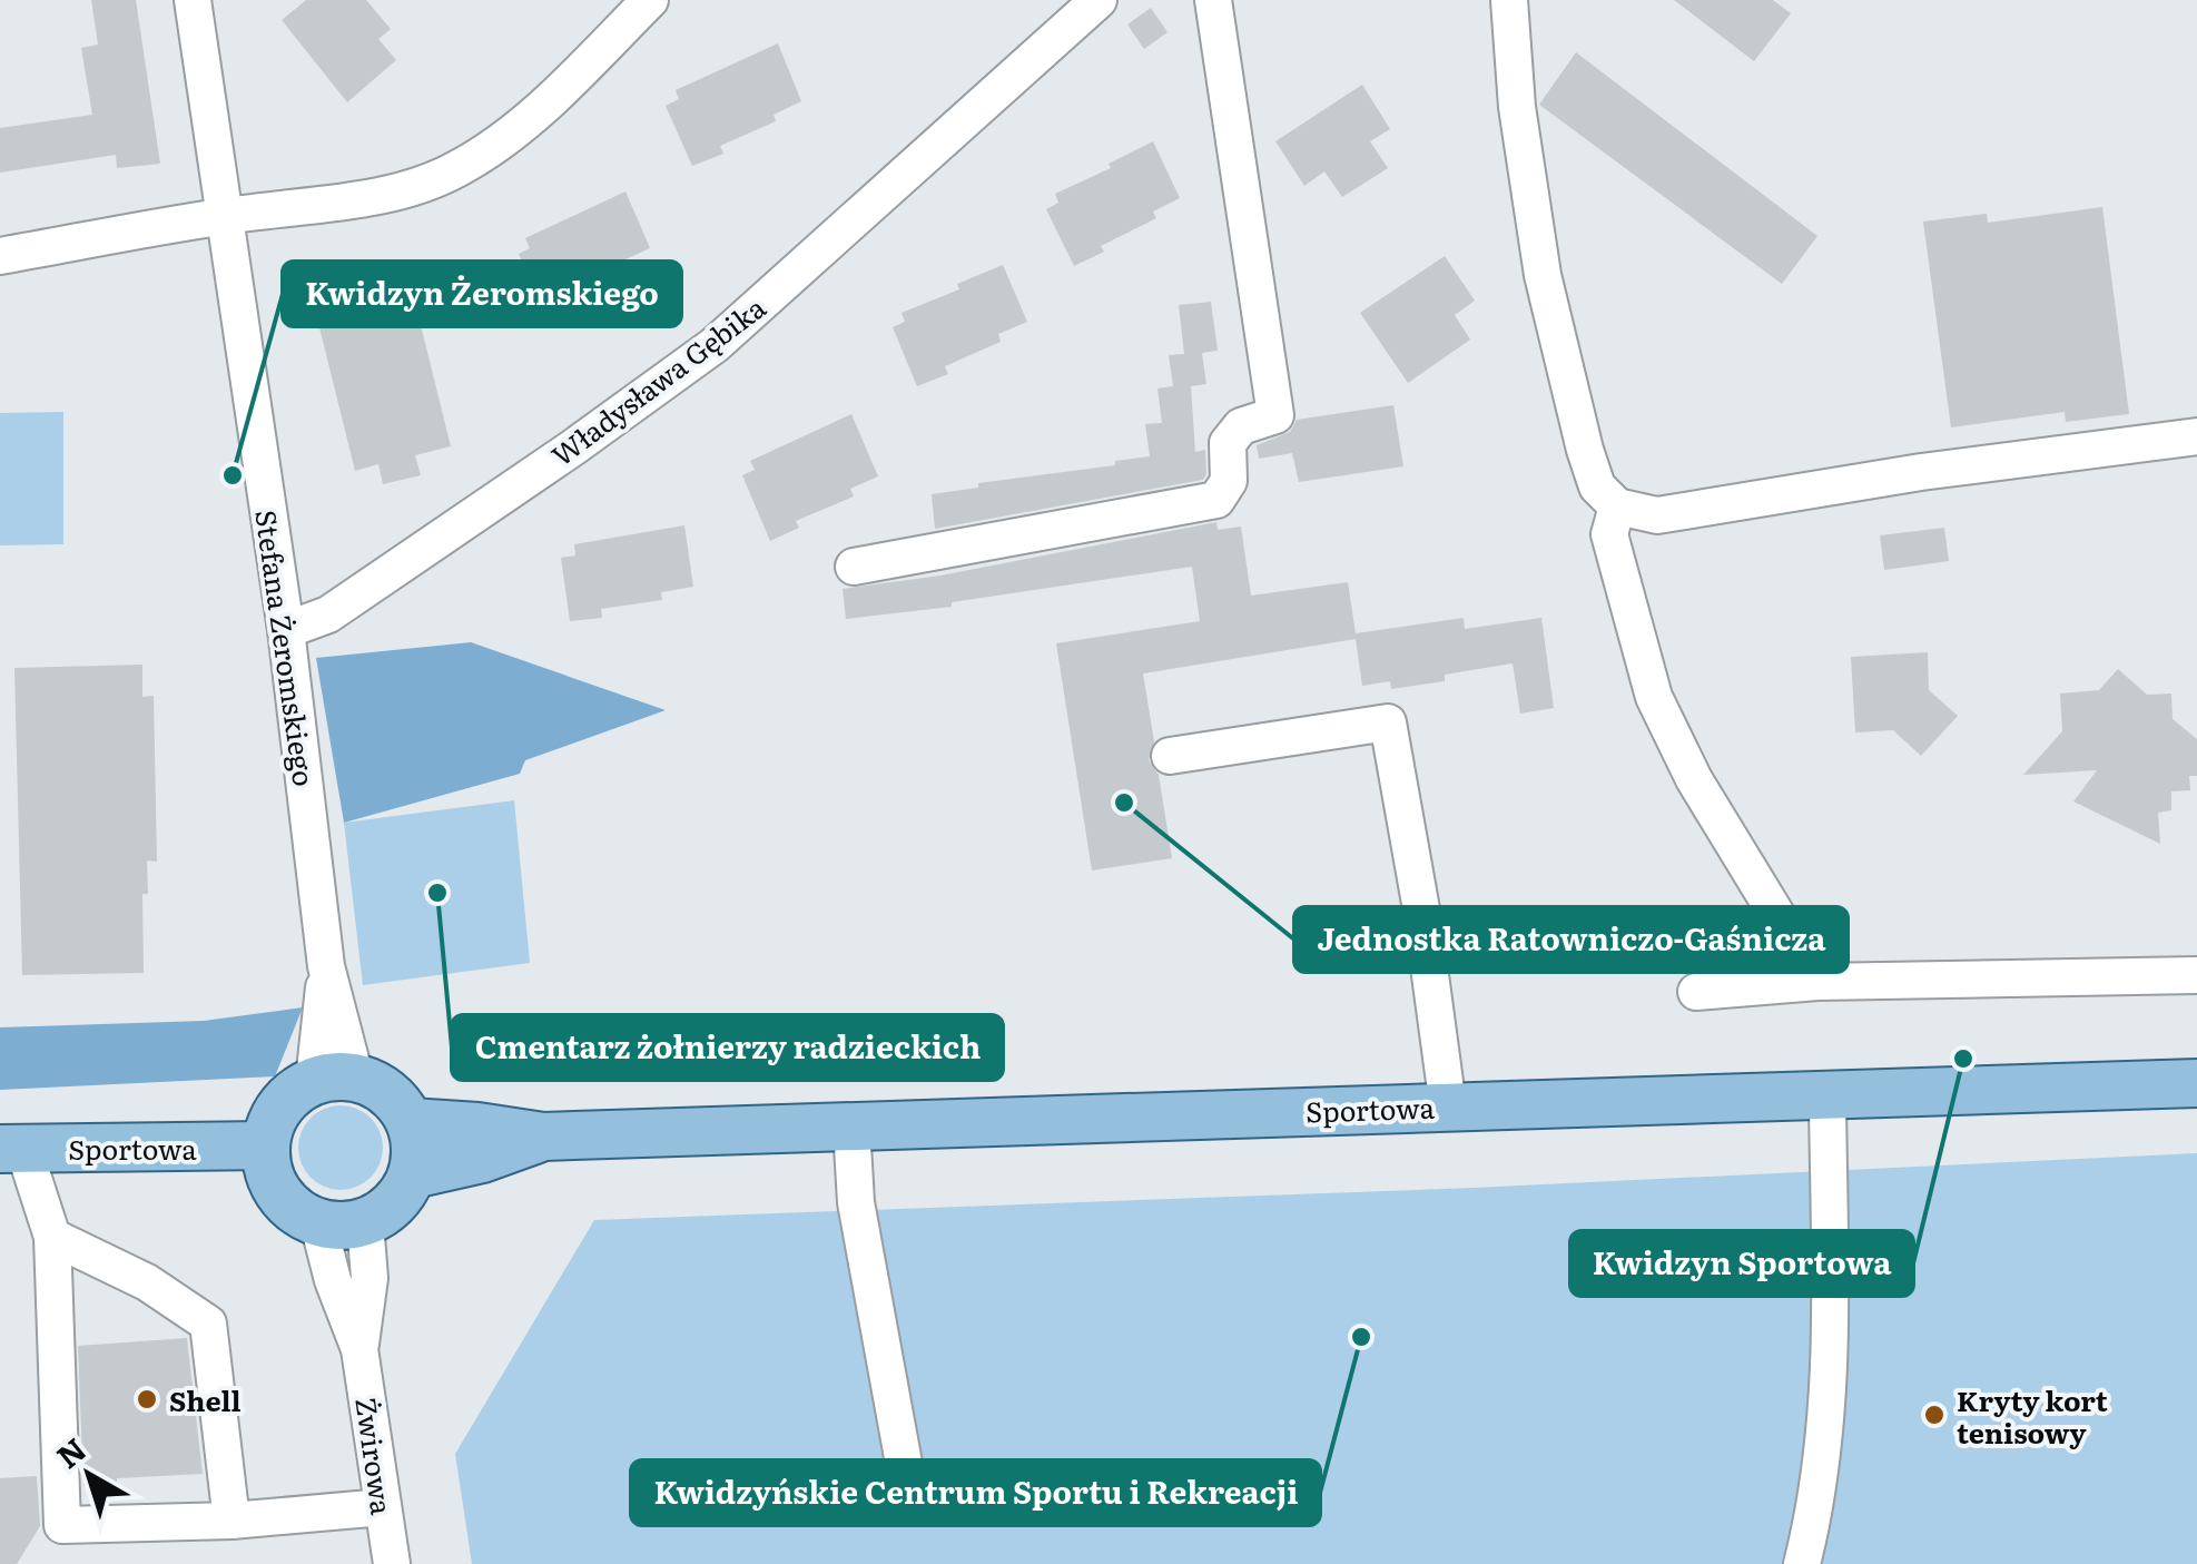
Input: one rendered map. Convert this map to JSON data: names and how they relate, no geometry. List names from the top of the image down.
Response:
{
  "streets": {
    "main road": ["Sportowa"],
    "street": ["Władysława Gębika", "Stefana Żeromskiego", "Żwirowa"]
  },
  "crossings": [
    ["Władysława Gębika", "Stefana Żeromskiego"],
    ["Stefana Żeromskiego", "Sportowa"],
    ["Stefana Żeromskiego", "Żwirowa"],
    ["Sportowa", "Żwirowa"]
  ],
  "places": [
    "Kwidzyn Żeromskiego",
    "Jednostka Ratowniczo-Gaśnicza",
    "Cmentarz żołnierzy radzieckich",
    "Kwidzyn Sportowa",
    "Kwidzyńskie Centrum Sportu i Rekreacji",
    "Shell",
    "Kryty kort tenisowy"
  ],
  "north": "top left"
}
